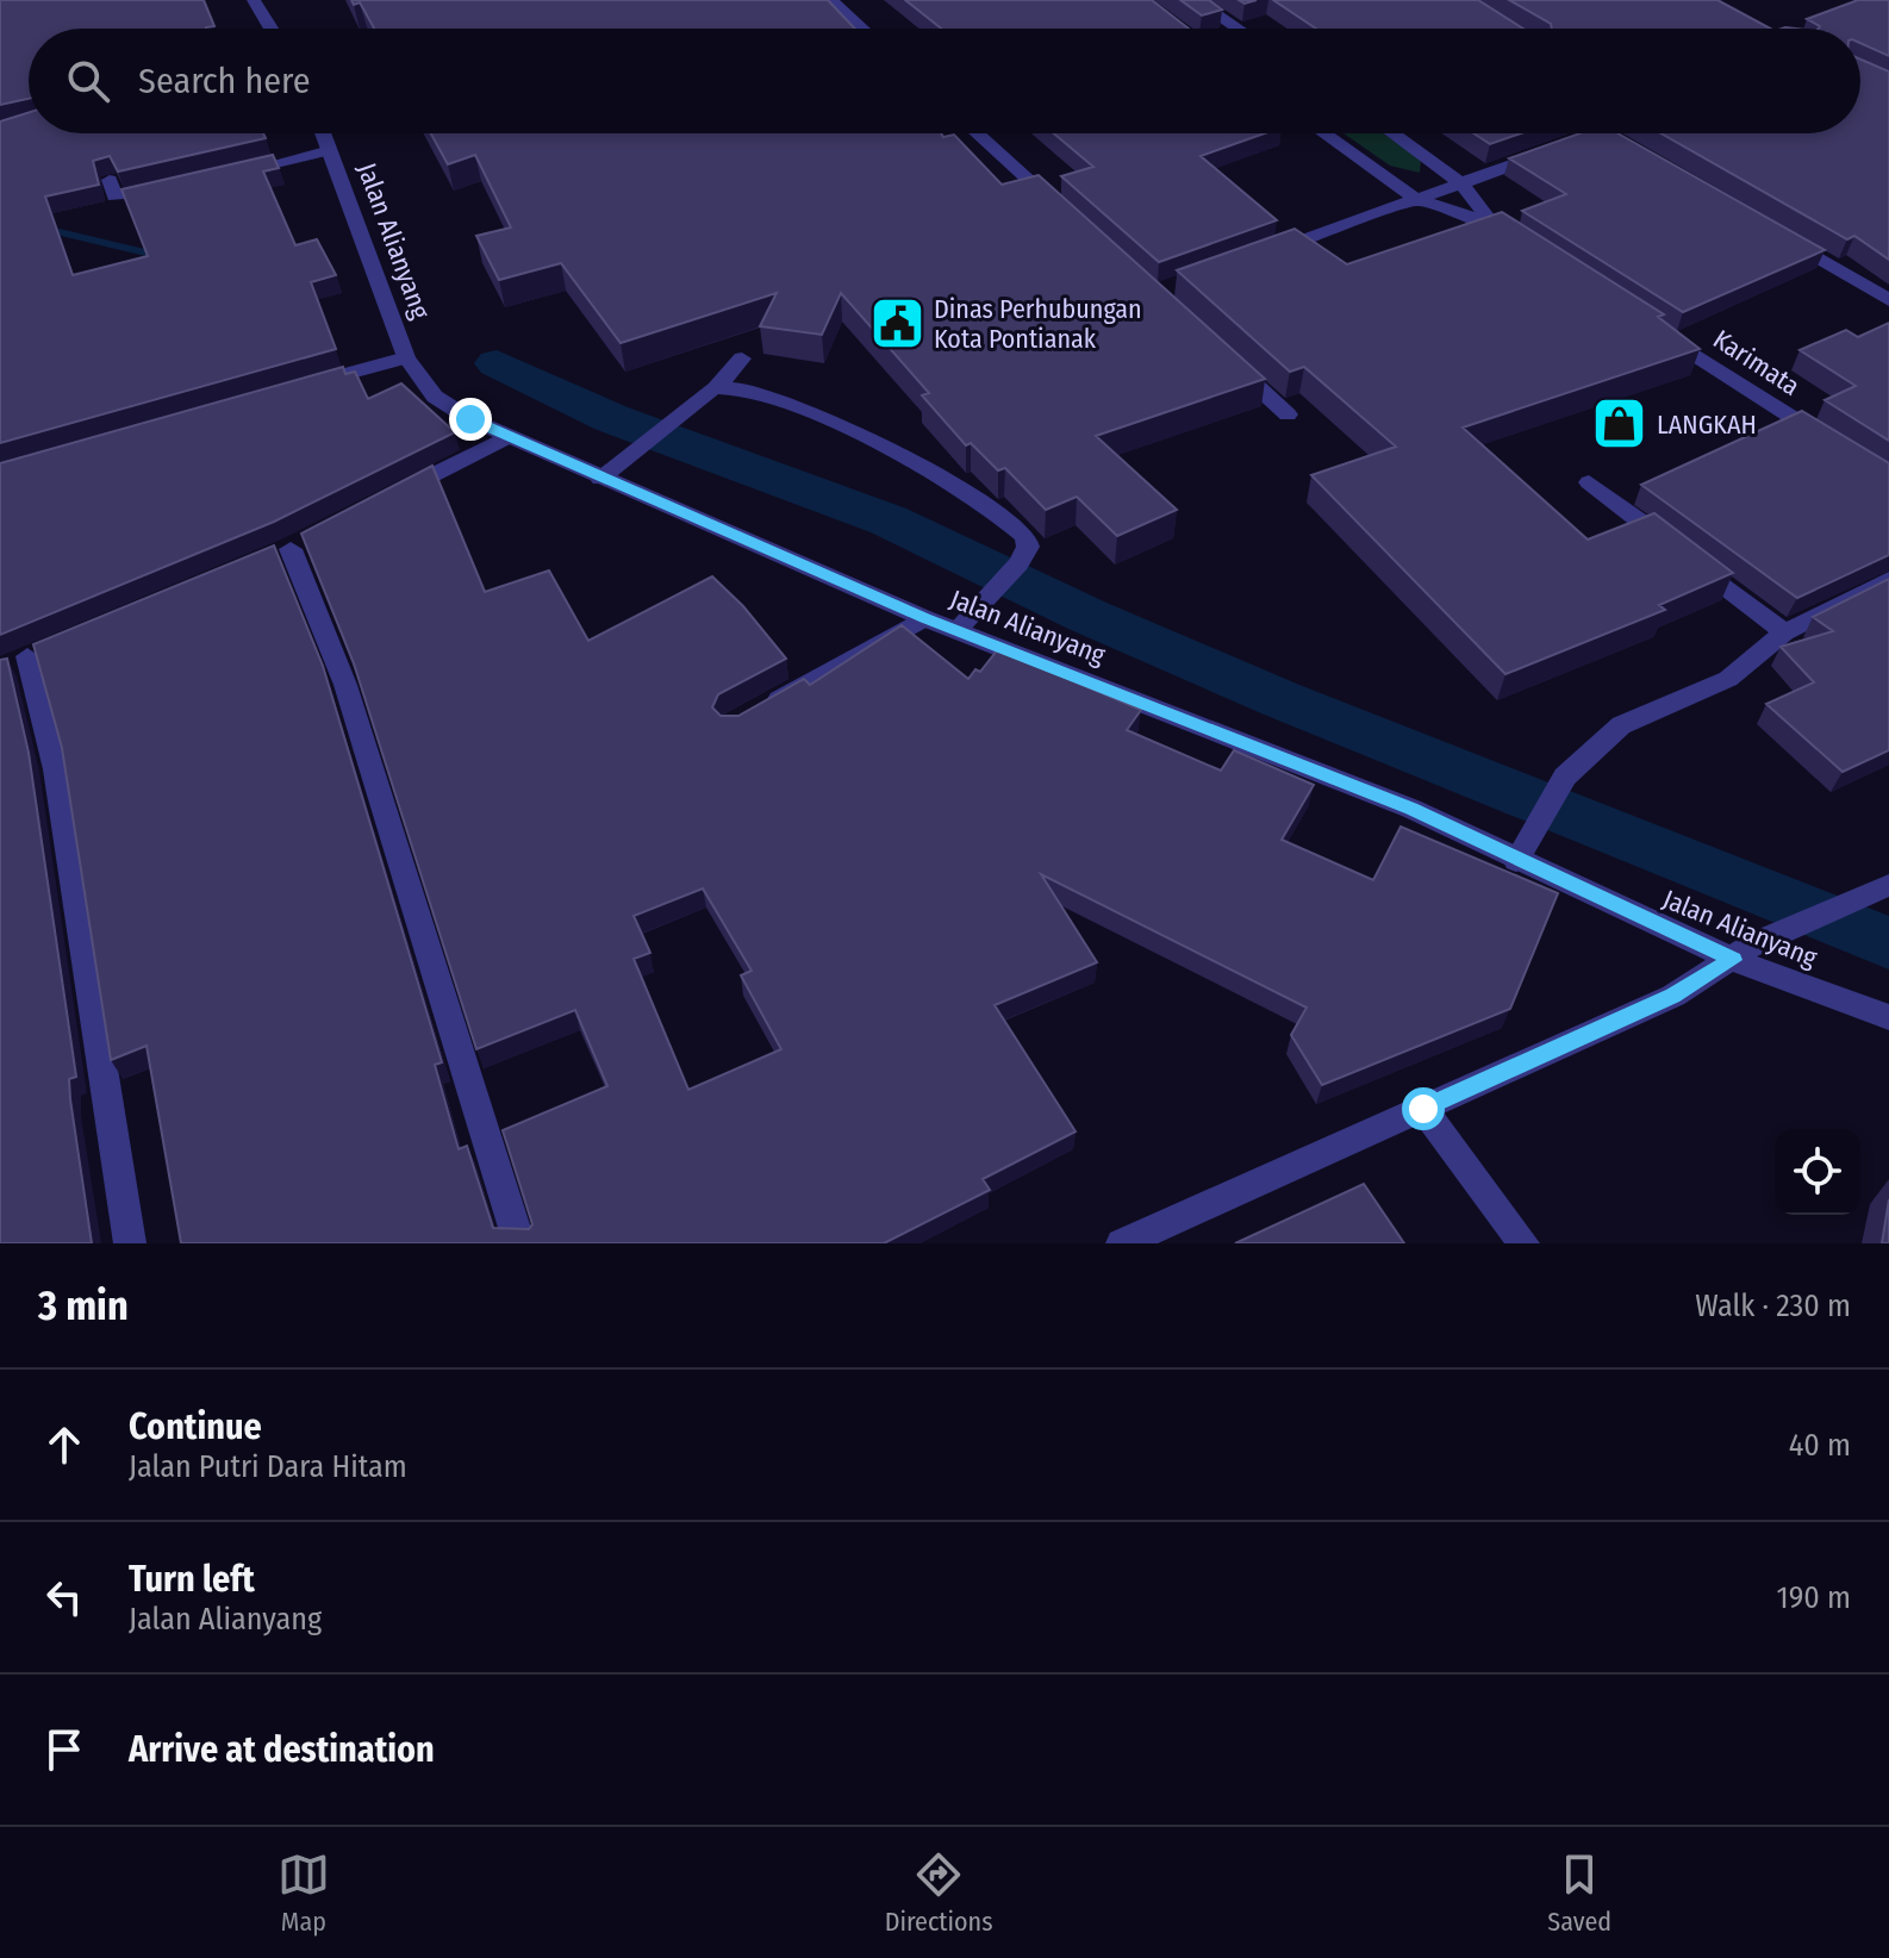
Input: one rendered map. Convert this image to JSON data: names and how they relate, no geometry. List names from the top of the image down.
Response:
{
  "streets": {
    "street": ["Jalan Alianyang", "Karimata"]
  },
  "places": {
    "public building": ["Dinas Perhubungan Kota Pontianak"],
    "shop": ["LANGKAH"]
  },
  "page": {
    "search": "Search here",
    "heading": ["3 min", "Walk · 230 m"],
    "list": [
      ["Continue", "Jalan Putri Dara Hitam", "40 m"],
      ["Turn left", "Jalan Alianyang", "190 m"],
      "Arrive at destination"
    ],
    "nav": ["Map", "Directions", "Saved"]
  }
}
